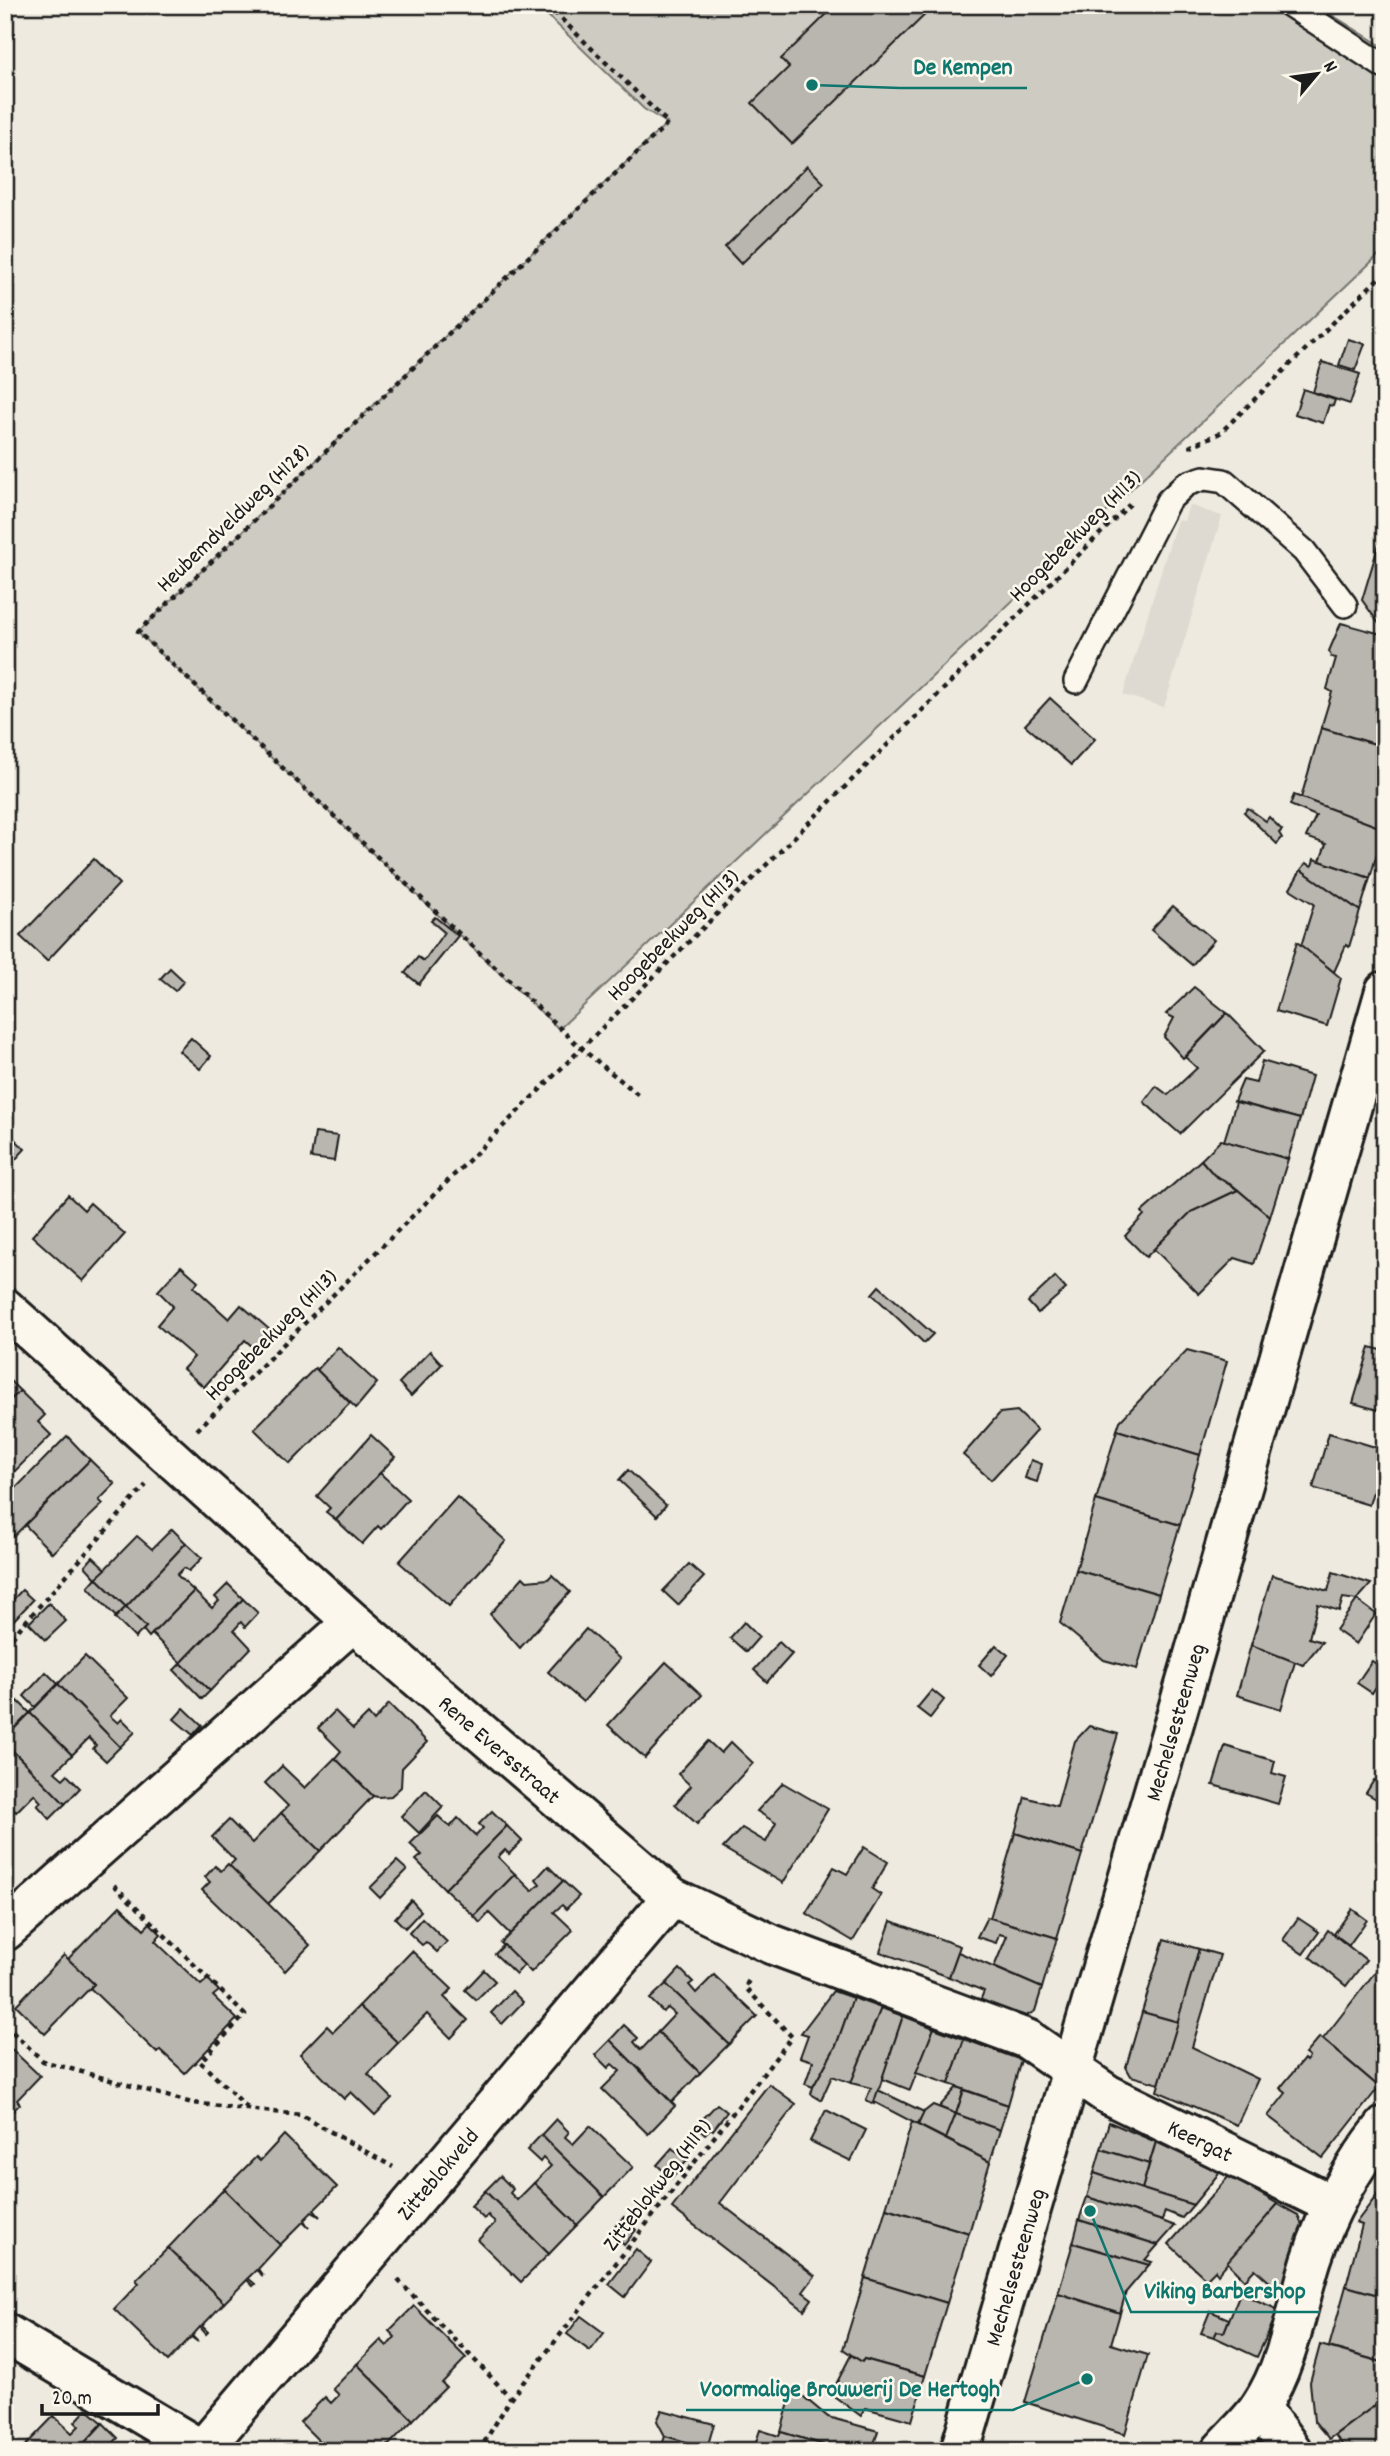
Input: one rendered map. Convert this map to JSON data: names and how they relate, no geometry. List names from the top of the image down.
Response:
{
  "streets": {
    "street": [
      "Mechelsesteenweg",
      "Rene Eversstraat",
      "Keergat",
      "Zitteblokveld"
    ],
    "path": ["Heubemdveldweg (H128)", "Hoogebeekweg (H113)", "Zitteblokweg (H119)"]
  },
  "crossings": [
    ["Heubemdveldweg (H128)", "Hoogebeekweg (H113)"],
    ["Hoogebeekweg (H113)", "Rene Eversstraat"],
    ["Mechelsesteenweg", "Rene Eversstraat"],
    ["Mechelsesteenweg", "Keergat"],
    ["Rene Eversstraat", "Keergat"],
    ["Rene Eversstraat", "Zitteblokveld"],
    ["Rene Eversstraat", "Zitteblokweg (H119)"]
  ],
  "places": ["De Kempen", "Viking Barbershop", "Voormalige Brouwerij De Hertogh"],
  "scale_bar": "20 m",
  "north": "top right"
}
